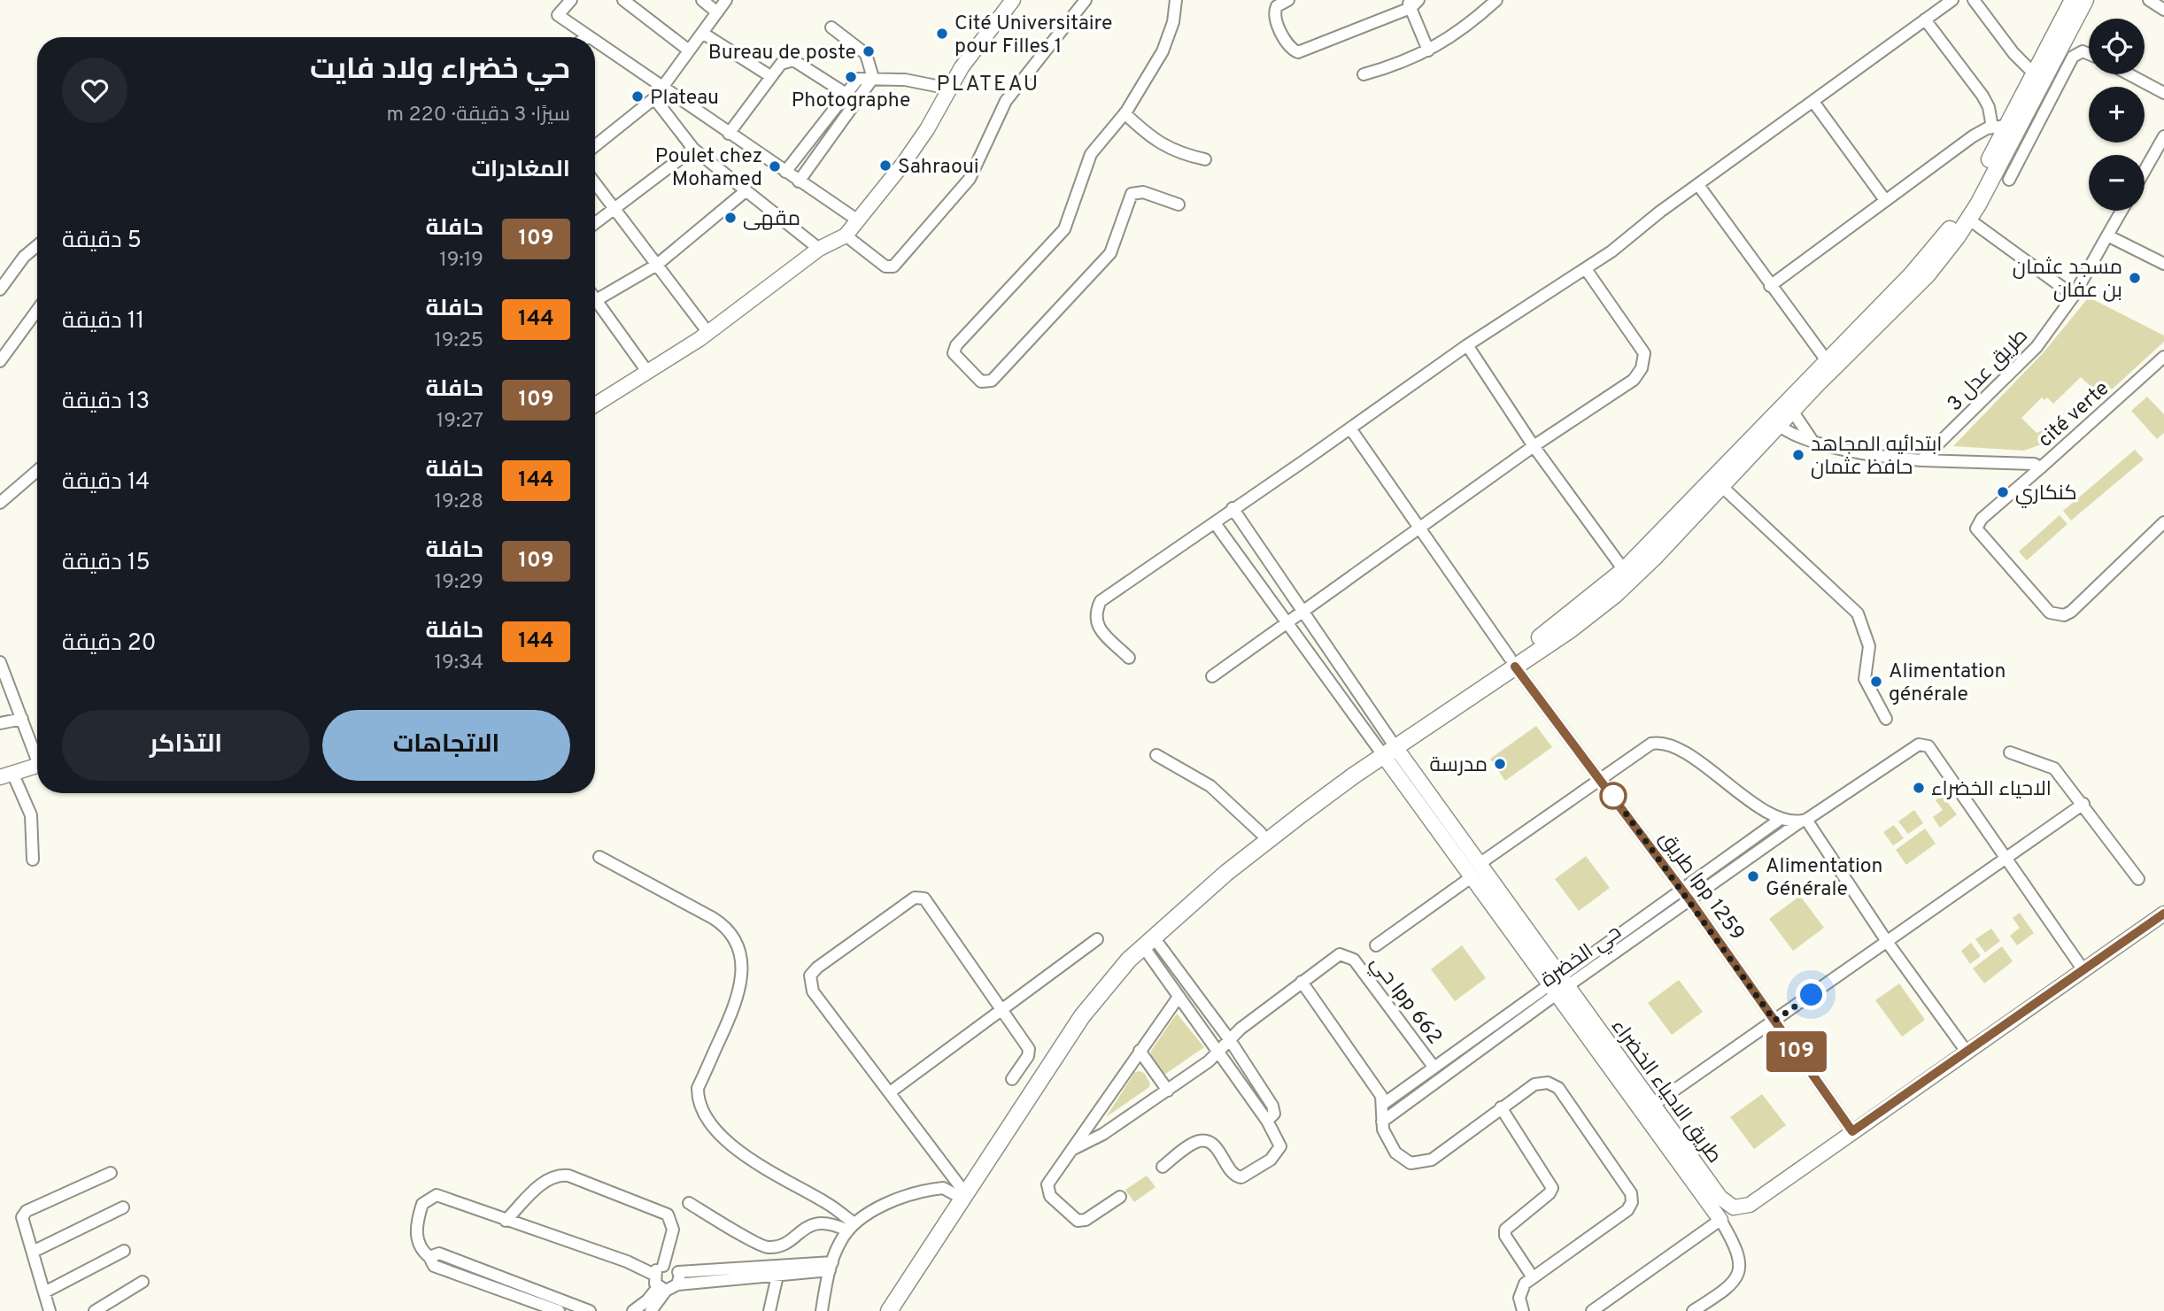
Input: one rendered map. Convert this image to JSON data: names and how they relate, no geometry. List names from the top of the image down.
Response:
{
  "streets": {
    "street": [
      "طريق عدل 3",
      "cité verte",
      "طريق lpp 1259",
      "حي الخضرة",
      "حي lpp 662",
      "طريق الاحياء الخضراء"
    ]
  },
  "crossings": [
    ["طريق عدل 3", "cité verte"],
    ["طريق lpp 1259", "حي الخضرة"],
    ["طريق lpp 1259", "طريق الاحياء الخضراء"],
    ["حي الخضرة", "طريق الاحياء الخضراء"]
  ],
  "districts": ["PLATEAU"],
  "places": [
    "Cité Universitaire pour Filles 1",
    "Bureau de poste",
    "Photographe",
    "Plateau",
    "Sahraoui",
    "Poulet chez Mohamed",
    "مقهى",
    "مسجد عثمان بن عفان",
    "ابتدائيه المجاهد حافظ عثمان",
    "كنكاري",
    "Alimentation générale",
    "مدرسة",
    "الاحياء الخضراء",
    "Alimentation Générale"
  ],
  "lines": ["bus line 109"],
  "page": {
    "on_map": "109",
    "map_buttons": ["+", "−"],
    "heading": [
      ["حي خضراء ولاد فايت", "سيرًا · 3 دقيقة · 220 m"],
      "المغادرات"
    ],
    "list": [
      {
        "mark": "109",
        "name": "حافلة",
        "note": "19:19",
        "value": "5 دقيقة"
      },
      {
        "mark": "144",
        "name": "حافلة",
        "note": "19:25",
        "value": "11 دقيقة"
      },
      {
        "mark": "109",
        "name": "حافلة",
        "note": "19:27",
        "value": "13 دقيقة"
      },
      {
        "mark": "144",
        "name": "حافلة",
        "note": "19:28",
        "value": "14 دقيقة"
      },
      {
        "mark": "109",
        "name": "حافلة",
        "note": "19:29",
        "value": "15 دقيقة"
      },
      {
        "mark": "144",
        "name": "حافلة",
        "note": "19:34",
        "value": "20 دقيقة"
      }
    ],
    "buttons": ["الاتجاهات", "التذاكر"]
  }
}
